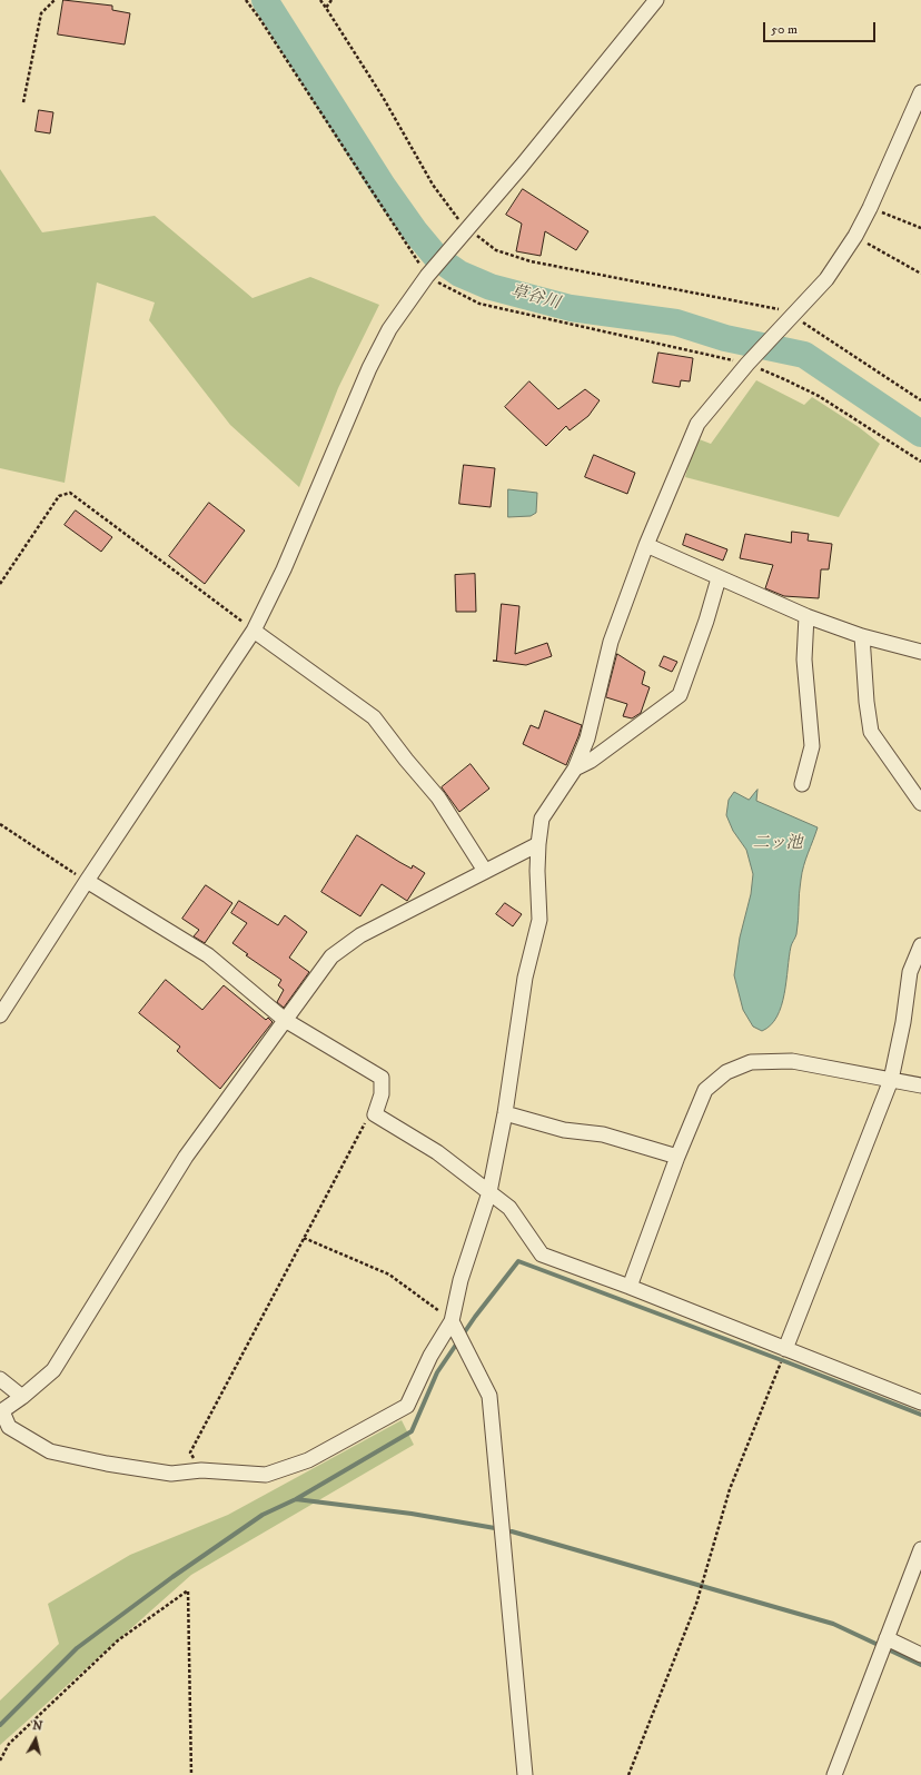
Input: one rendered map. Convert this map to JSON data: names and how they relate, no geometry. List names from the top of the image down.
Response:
{
  "water": ["草谷川", "二ッ池"],
  "scale_bar": "50 m",
  "north": "top"
}
